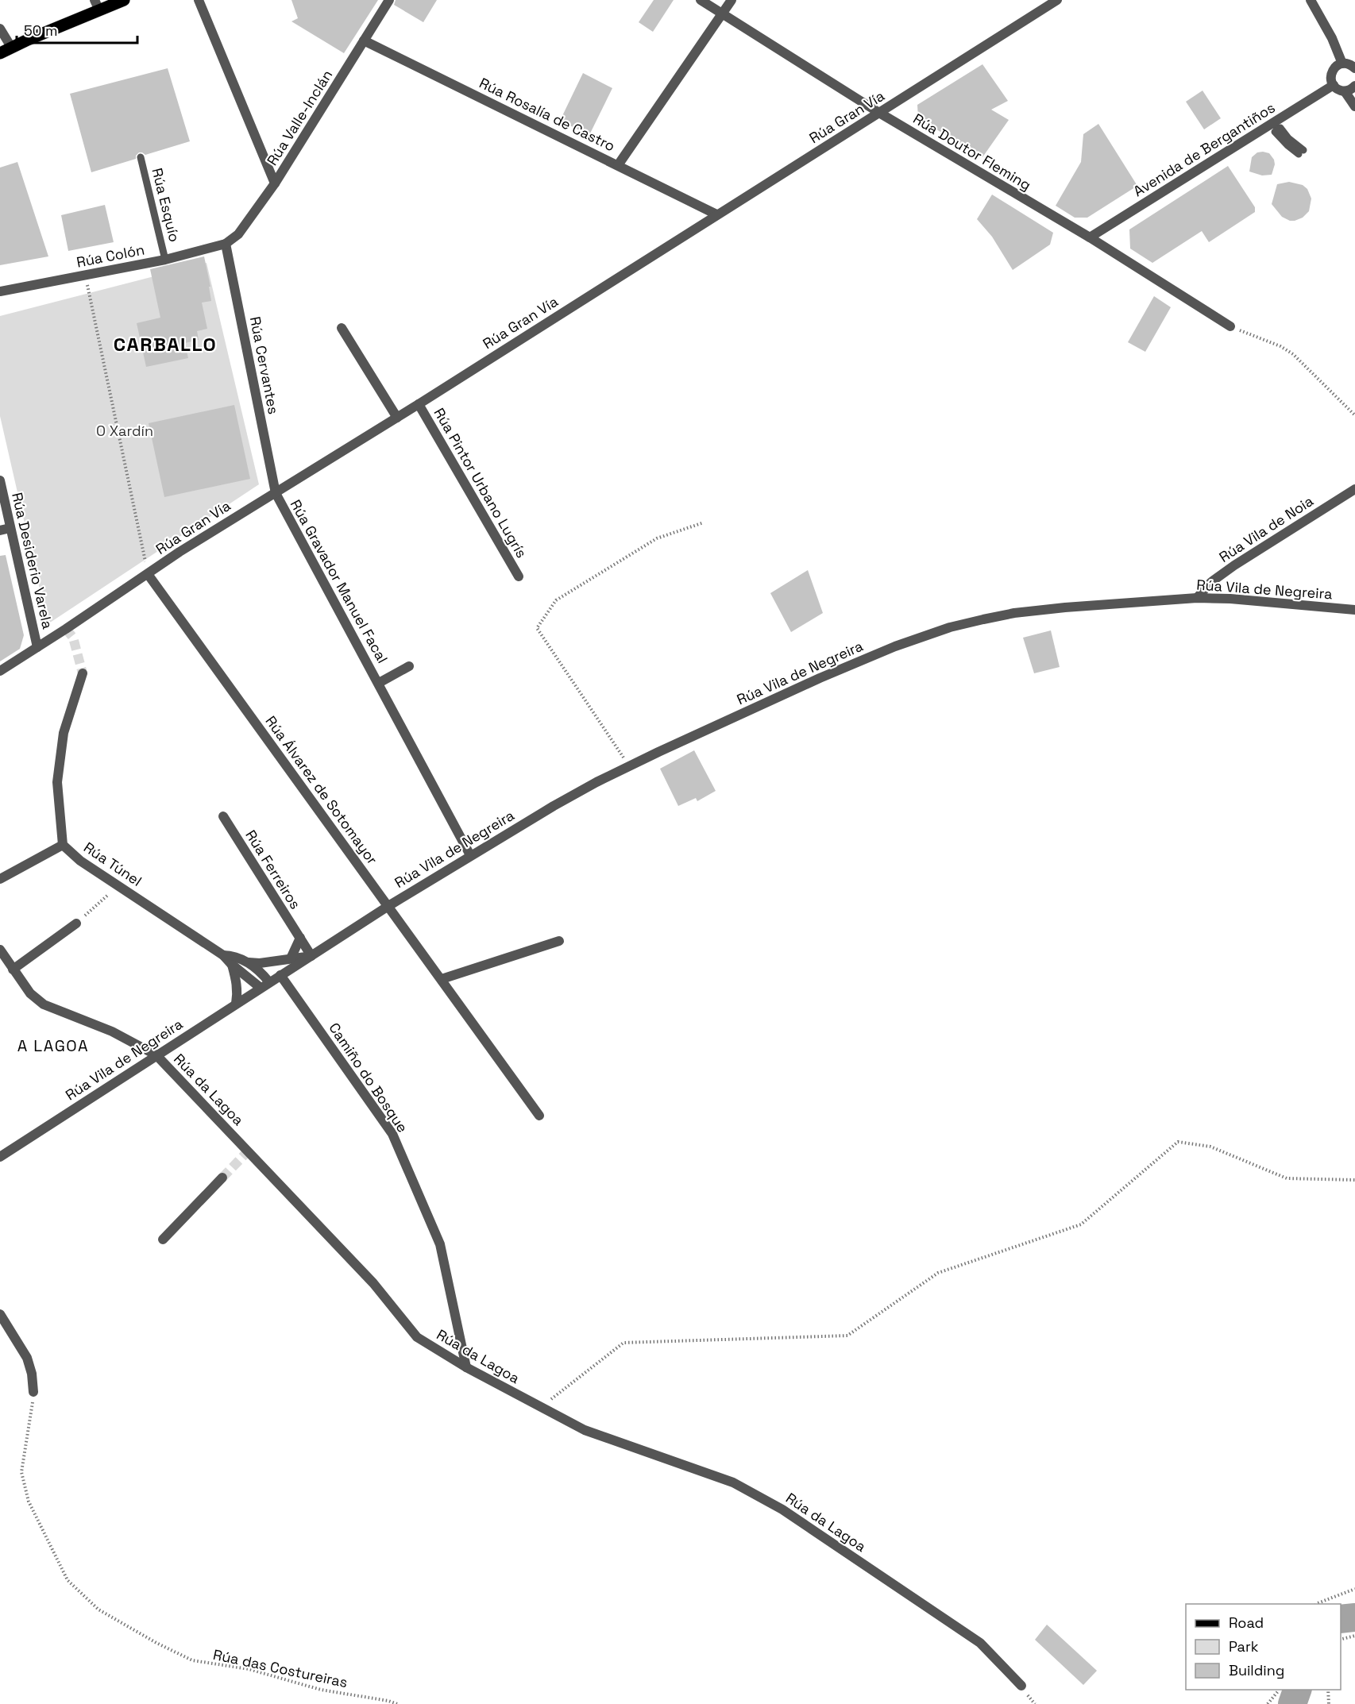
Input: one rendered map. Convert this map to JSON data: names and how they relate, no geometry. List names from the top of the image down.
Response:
{
  "streets": {
    "street": [
      "Rúa Rosalía de Castro",
      "Rúa Gran Vía",
      "Rúa Valle-Inclán",
      "Avenida de Bergantiños",
      "Rúa Doutor Fleming",
      "Rúa Colón",
      "Rúa Cervantes",
      "Rúa Pintor Urbano Lugrís",
      "Rúa Vila de Noia",
      "Rúa Desiderio Varela",
      "Rúa Gravador Manuel Facal",
      "Rúa Vila de Negreira",
      "Rúa Álvarez de Sotomayor",
      "Rúa Túnel",
      "Rúa Ferreiros",
      "Camiño do Bosque",
      "Rúa da Lagoa"
    ],
    "lane": ["Rúa Esquío"],
    "path": ["Rúa das Costureiras"]
  },
  "crossings": [
    ["Rúa Rosalía de Castro", "Rúa Gran Vía"],
    ["Rúa Rosalía de Castro", "Rúa Valle-Inclán"],
    ["Rúa Gran Vía", "Rúa Doutor Fleming"],
    ["Rúa Gran Vía", "Rúa Cervantes"],
    ["Rúa Gran Vía", "Rúa Pintor Urbano Lugrís"],
    ["Rúa Gran Vía", "Rúa Desiderio Varela"],
    ["Rúa Gran Vía", "Rúa Gravador Manuel Facal"],
    ["Rúa Gran Vía", "Rúa Álvarez de Sotomayor"],
    ["Rúa Valle-Inclán", "Rúa Colón"],
    ["Rúa Valle-Inclán", "Rúa Cervantes"],
    ["Avenida de Bergantiños", "Rúa Doutor Fleming"],
    ["Rúa Esquío", "Rúa Colón"],
    ["Rúa Colón", "Rúa Cervantes"],
    ["Rúa Cervantes", "Rúa Gravador Manuel Facal"],
    ["Rúa Vila de Noia", "Rúa Vila de Negreira"],
    ["Rúa Gravador Manuel Facal", "Rúa Vila de Negreira"],
    ["Rúa Vila de Negreira", "Rúa Álvarez de Sotomayor"],
    ["Rúa Vila de Negreira", "Rúa Túnel"],
    ["Rúa Vila de Negreira", "Rúa Ferreiros"],
    ["Rúa Vila de Negreira", "Camiño do Bosque"],
    ["Rúa Vila de Negreira", "Rúa da Lagoa"],
    ["Camiño do Bosque", "Rúa da Lagoa"]
  ],
  "districts": ["CARBALLO", "A LAGOA"],
  "parks": ["O Xardín"],
  "legend": ["Road", "Park", "Building"],
  "scale_bar": "50 m"
}
